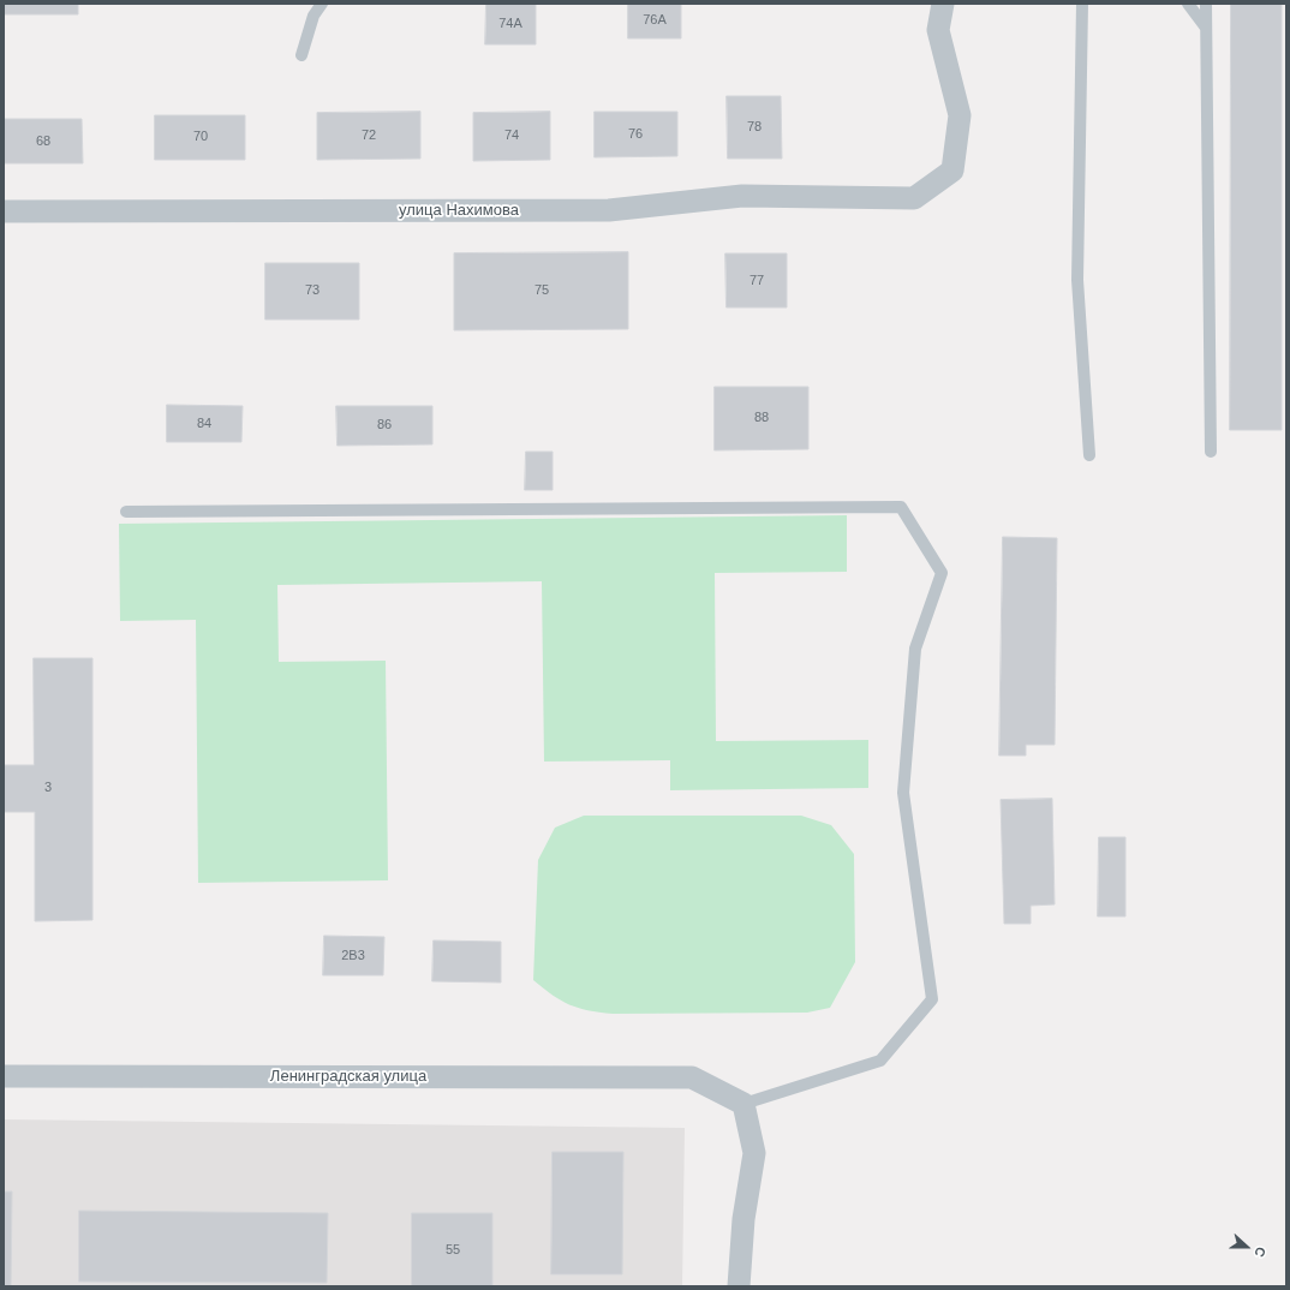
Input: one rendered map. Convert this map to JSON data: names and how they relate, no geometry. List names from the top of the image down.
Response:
{
  "streets": {
    "street": ["улица Нахимова", "Ленинградская улица"]
  },
  "house_numbers": [
    "76А",
    "74А",
    "78",
    "76",
    "72",
    "74",
    "70",
    "68",
    "77",
    "73",
    "75",
    "88",
    "84",
    "86",
    "3",
    "2В3",
    "55"
  ],
  "north": "right"
}
